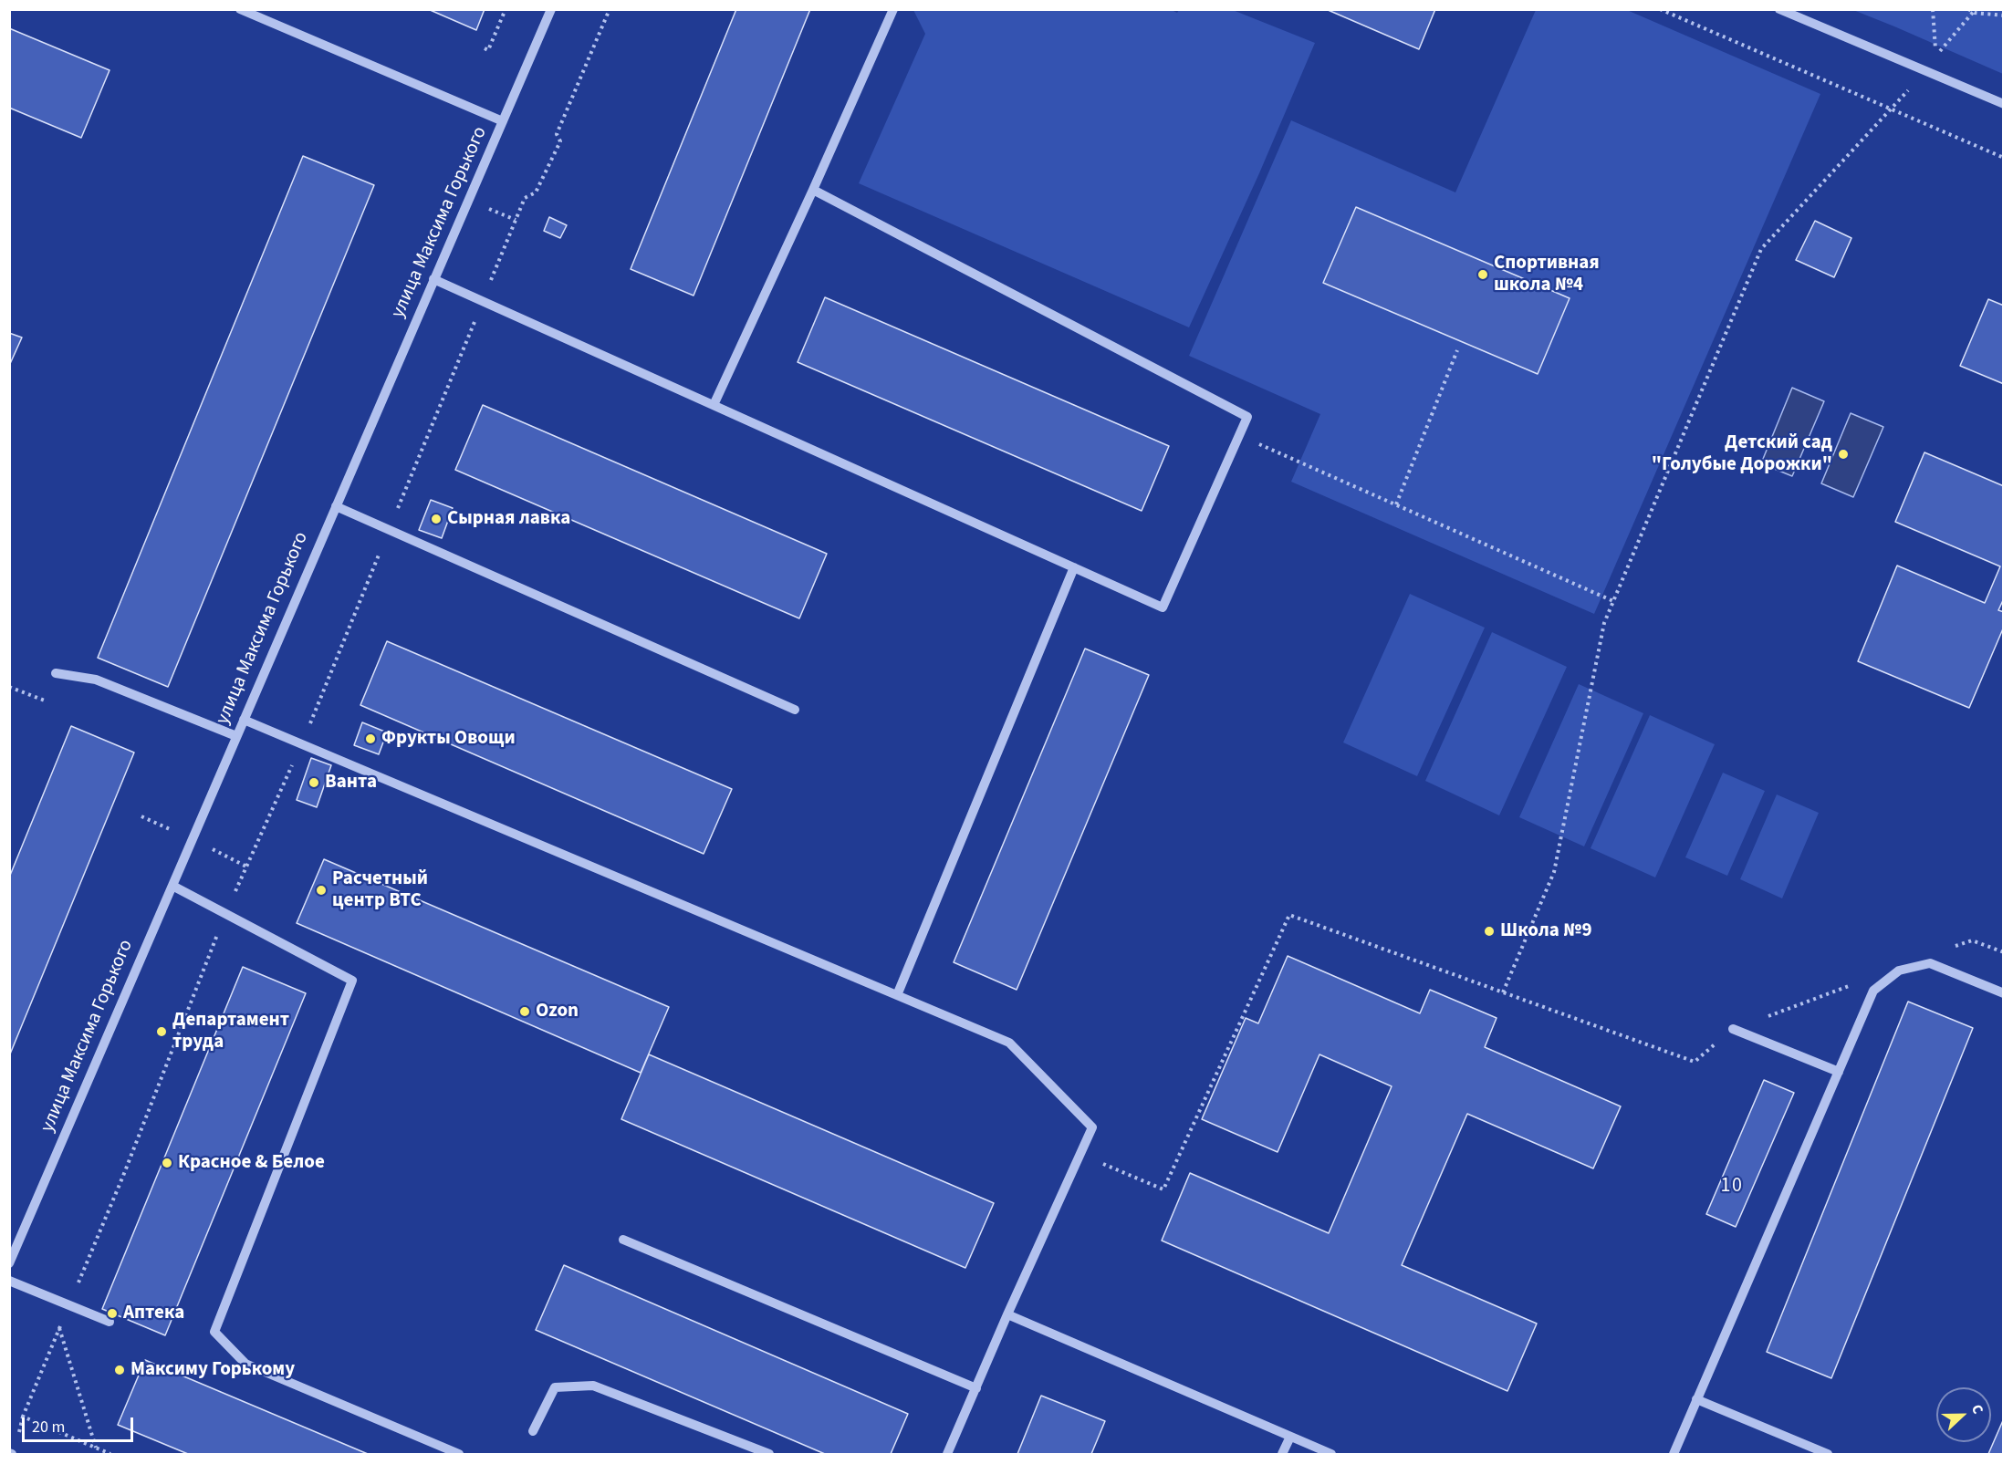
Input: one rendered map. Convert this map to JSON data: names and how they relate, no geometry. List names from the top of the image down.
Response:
{
  "streets": {
    "street": ["улица Максима Горького"]
  },
  "districts": ["10"],
  "places": [
    "Спортивная школа №4",
    "Детский сад \"Голубые Дорожки\"",
    "Сырная лавка",
    "Фрукты Овощи",
    "Ванта",
    "Расчетный центр ВТС",
    "Школа №9",
    "Ozon",
    "Департамент труда",
    "Красное & Белое",
    "Аптека",
    "Максиму Горькому"
  ],
  "scale_bar": "20 m",
  "north": "right"
}
